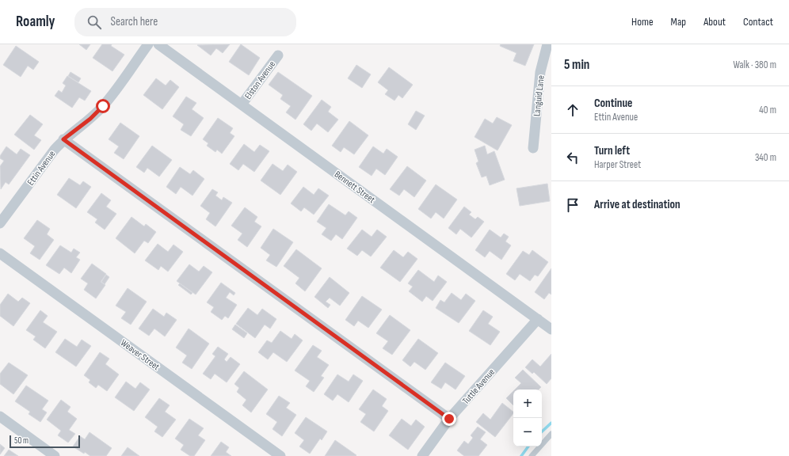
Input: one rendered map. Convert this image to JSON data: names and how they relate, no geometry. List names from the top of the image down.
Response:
{
  "streets": {
    "street": [
      "Elston Avenue",
      "Languid Lane",
      "Ettin Avenue",
      "Bennett Street",
      "Weaver Street",
      "Tuttle Avenue"
    ]
  },
  "crossings": [
    ["Elston Avenue", "Bennett Street"],
    ["Bennett Street", "Tuttle Avenue"]
  ],
  "scale_bar": "50 m",
  "page": {
    "header": "Roamly",
    "search": "Search here",
    "nav": [
      "Home",
      "Map",
      "About",
      "Contact"
    ],
    "heading": ["5 min", "Walk · 380 m"],
    "list": [
      ["Continue", "Ettin Avenue", "40 m"],
      ["Turn left", "Harper Street", "340 m"],
      "Arrive at destination"
    ],
    "map_buttons": ["+", "−"],
    "scale": "50 m"
  }
}
